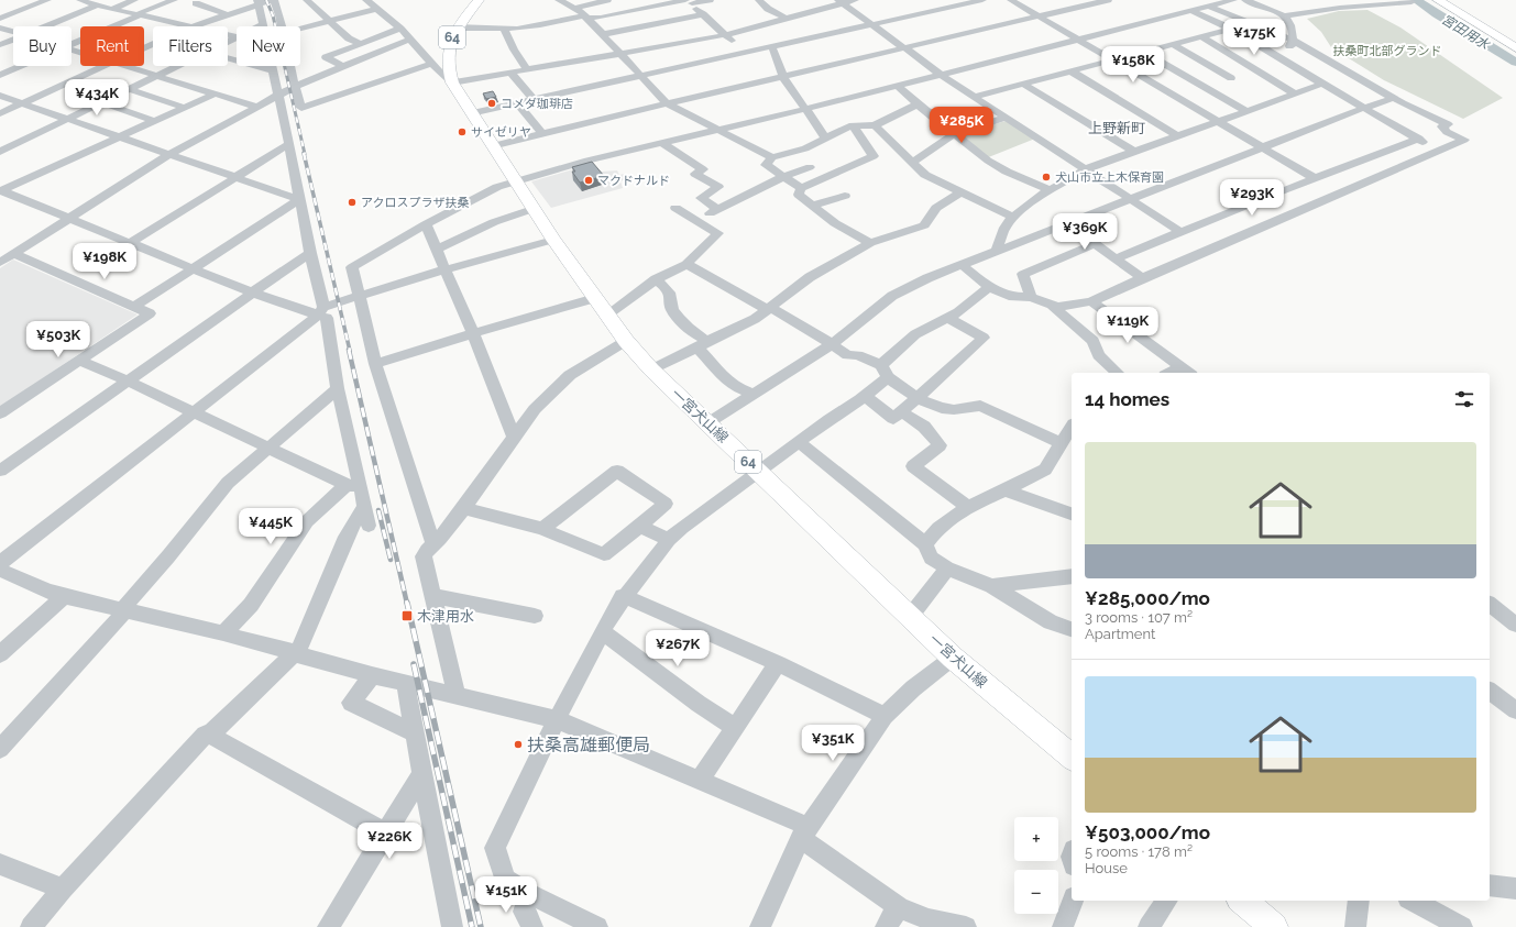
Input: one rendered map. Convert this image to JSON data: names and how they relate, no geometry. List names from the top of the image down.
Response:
{
  "streets": {
    "main road": ["64", "一宮犬山線"]
  },
  "districts": ["上野新町"],
  "water": ["宮田用水"],
  "parks": ["扶桑町北部グランド"],
  "places": {
    "other": [
      "コメダ珈琲店",
      "サイゼリヤ",
      "犬山市立上木保育園",
      "マクドナルド",
      "アクロスプラザ扶桑",
      "扶桑高雄郵便局"
    ],
    "transit": ["木津用水"]
  },
  "page": {
    "price": [
      "¥175K",
      "¥158K",
      "¥434K",
      "¥285K",
      "¥293K",
      "¥369K",
      "¥198K",
      "¥119K",
      "¥503K",
      "¥445K",
      "¥267K",
      "¥351K",
      "¥226K",
      "¥151K"
    ],
    "chip": [
      "Buy",
      "Rent",
      "Filters",
      "New"
    ],
    "heading": "14 homes",
    "list": [
      {
        "name": "¥285,000/mo",
        "note": "3 rooms · 107 m² · Apartment"
      },
      {
        "name": "¥503,000/mo",
        "note": "5 rooms · 178 m² · House"
      }
    ],
    "map_buttons": ["+", "−"]
  }
}
